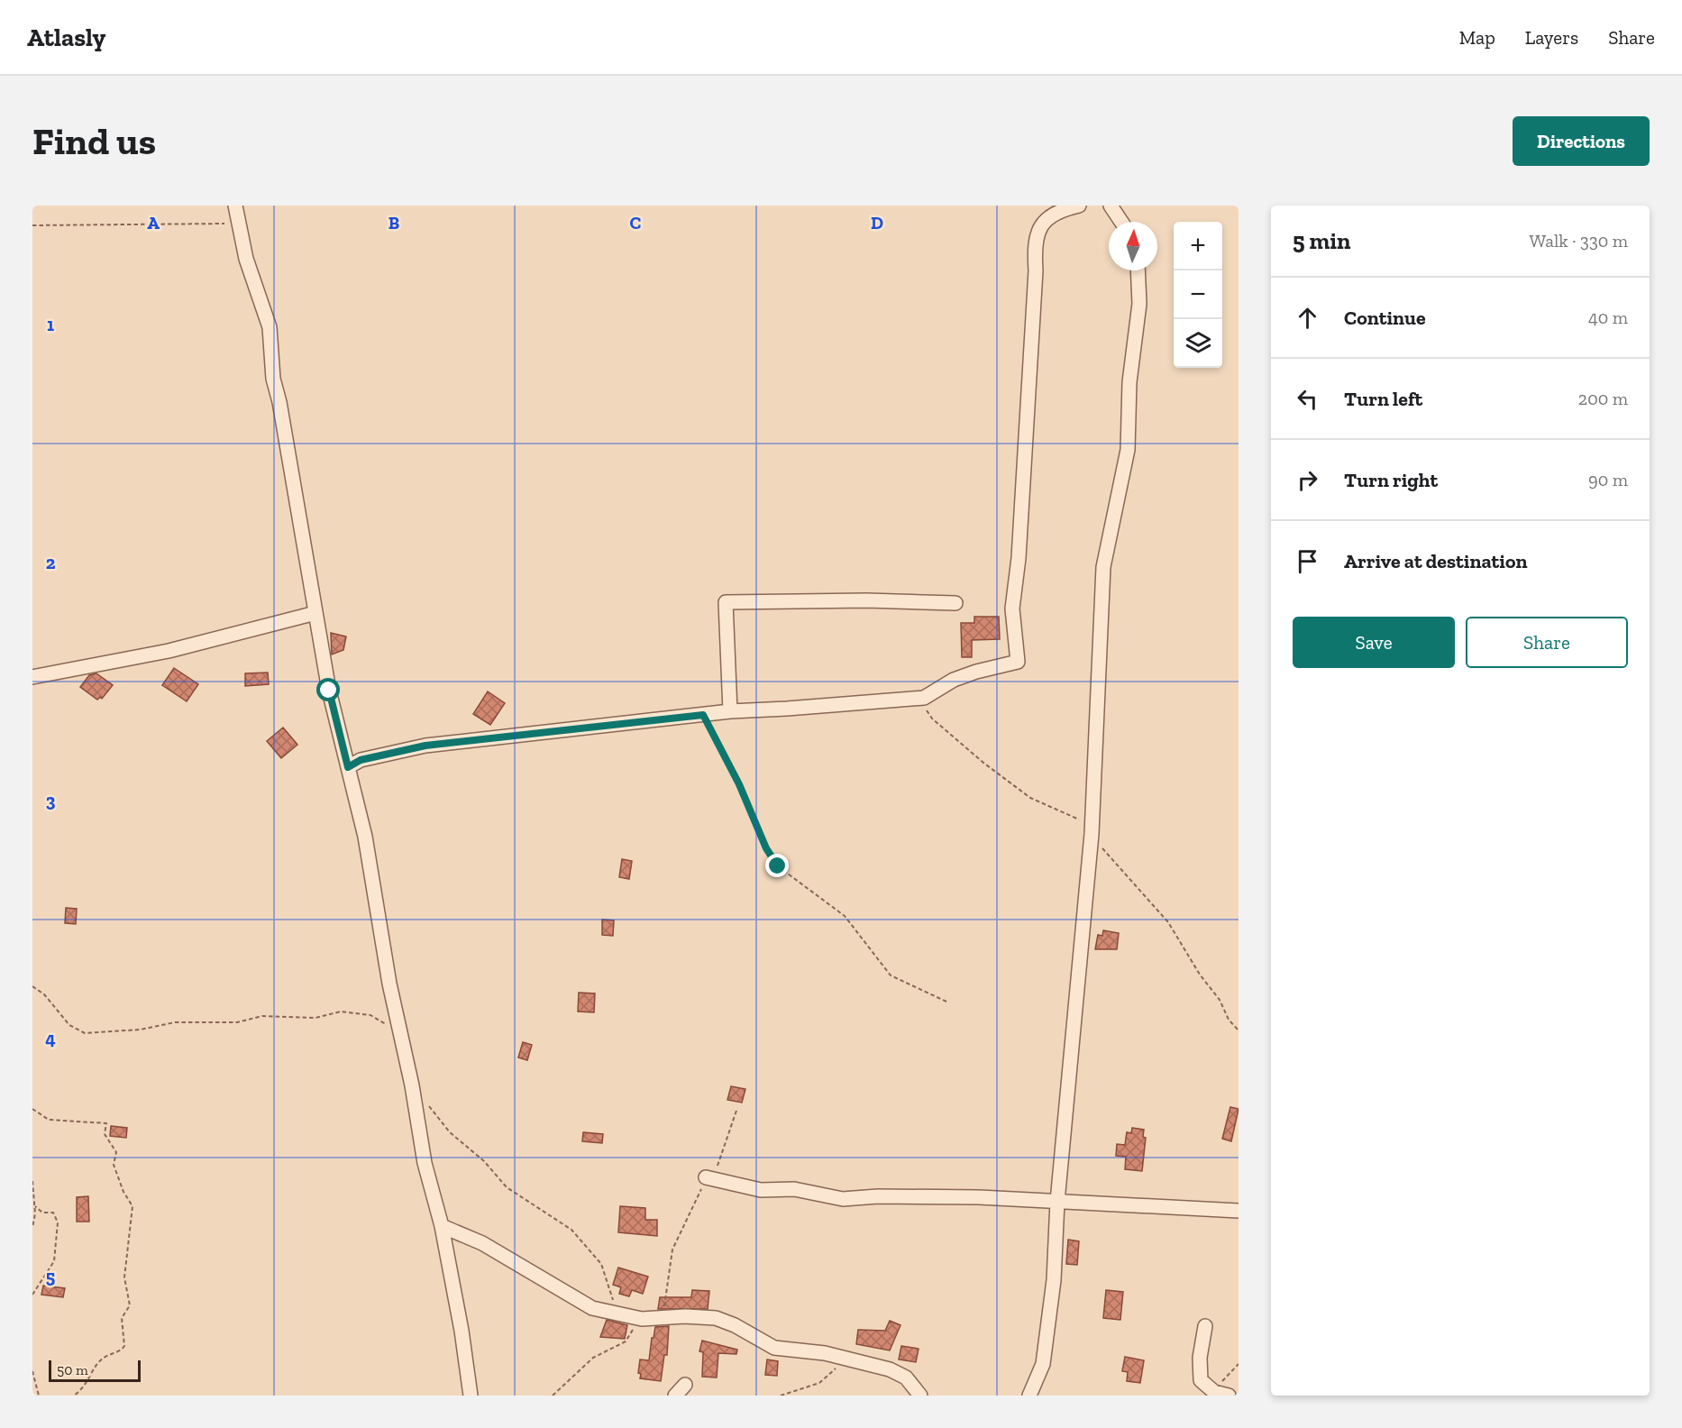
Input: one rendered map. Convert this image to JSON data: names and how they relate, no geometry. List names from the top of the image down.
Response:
{
  "scale_bar": "50 m",
  "north": "top",
  "page": {
    "header": "Atlasly",
    "nav": ["Map", "Layers", "Share"],
    "buttons": [
      "Directions",
      ["Save", "Share"]
    ],
    "title": "Find us",
    "heading": ["5 min", "Walk · 330 m"],
    "map_buttons": ["+", "−"],
    "list": [
      ["Continue", "40 m"],
      ["Turn left", "200 m"],
      ["Turn right", "90 m"],
      "Arrive at destination"
    ],
    "scale": "50 m"
  },
  "grid": {
    "columns": [
      "A",
      "B",
      "C",
      "D"
    ],
    "rows": [
      "1",
      "2",
      "3",
      "4",
      "5"
    ]
  }
}
